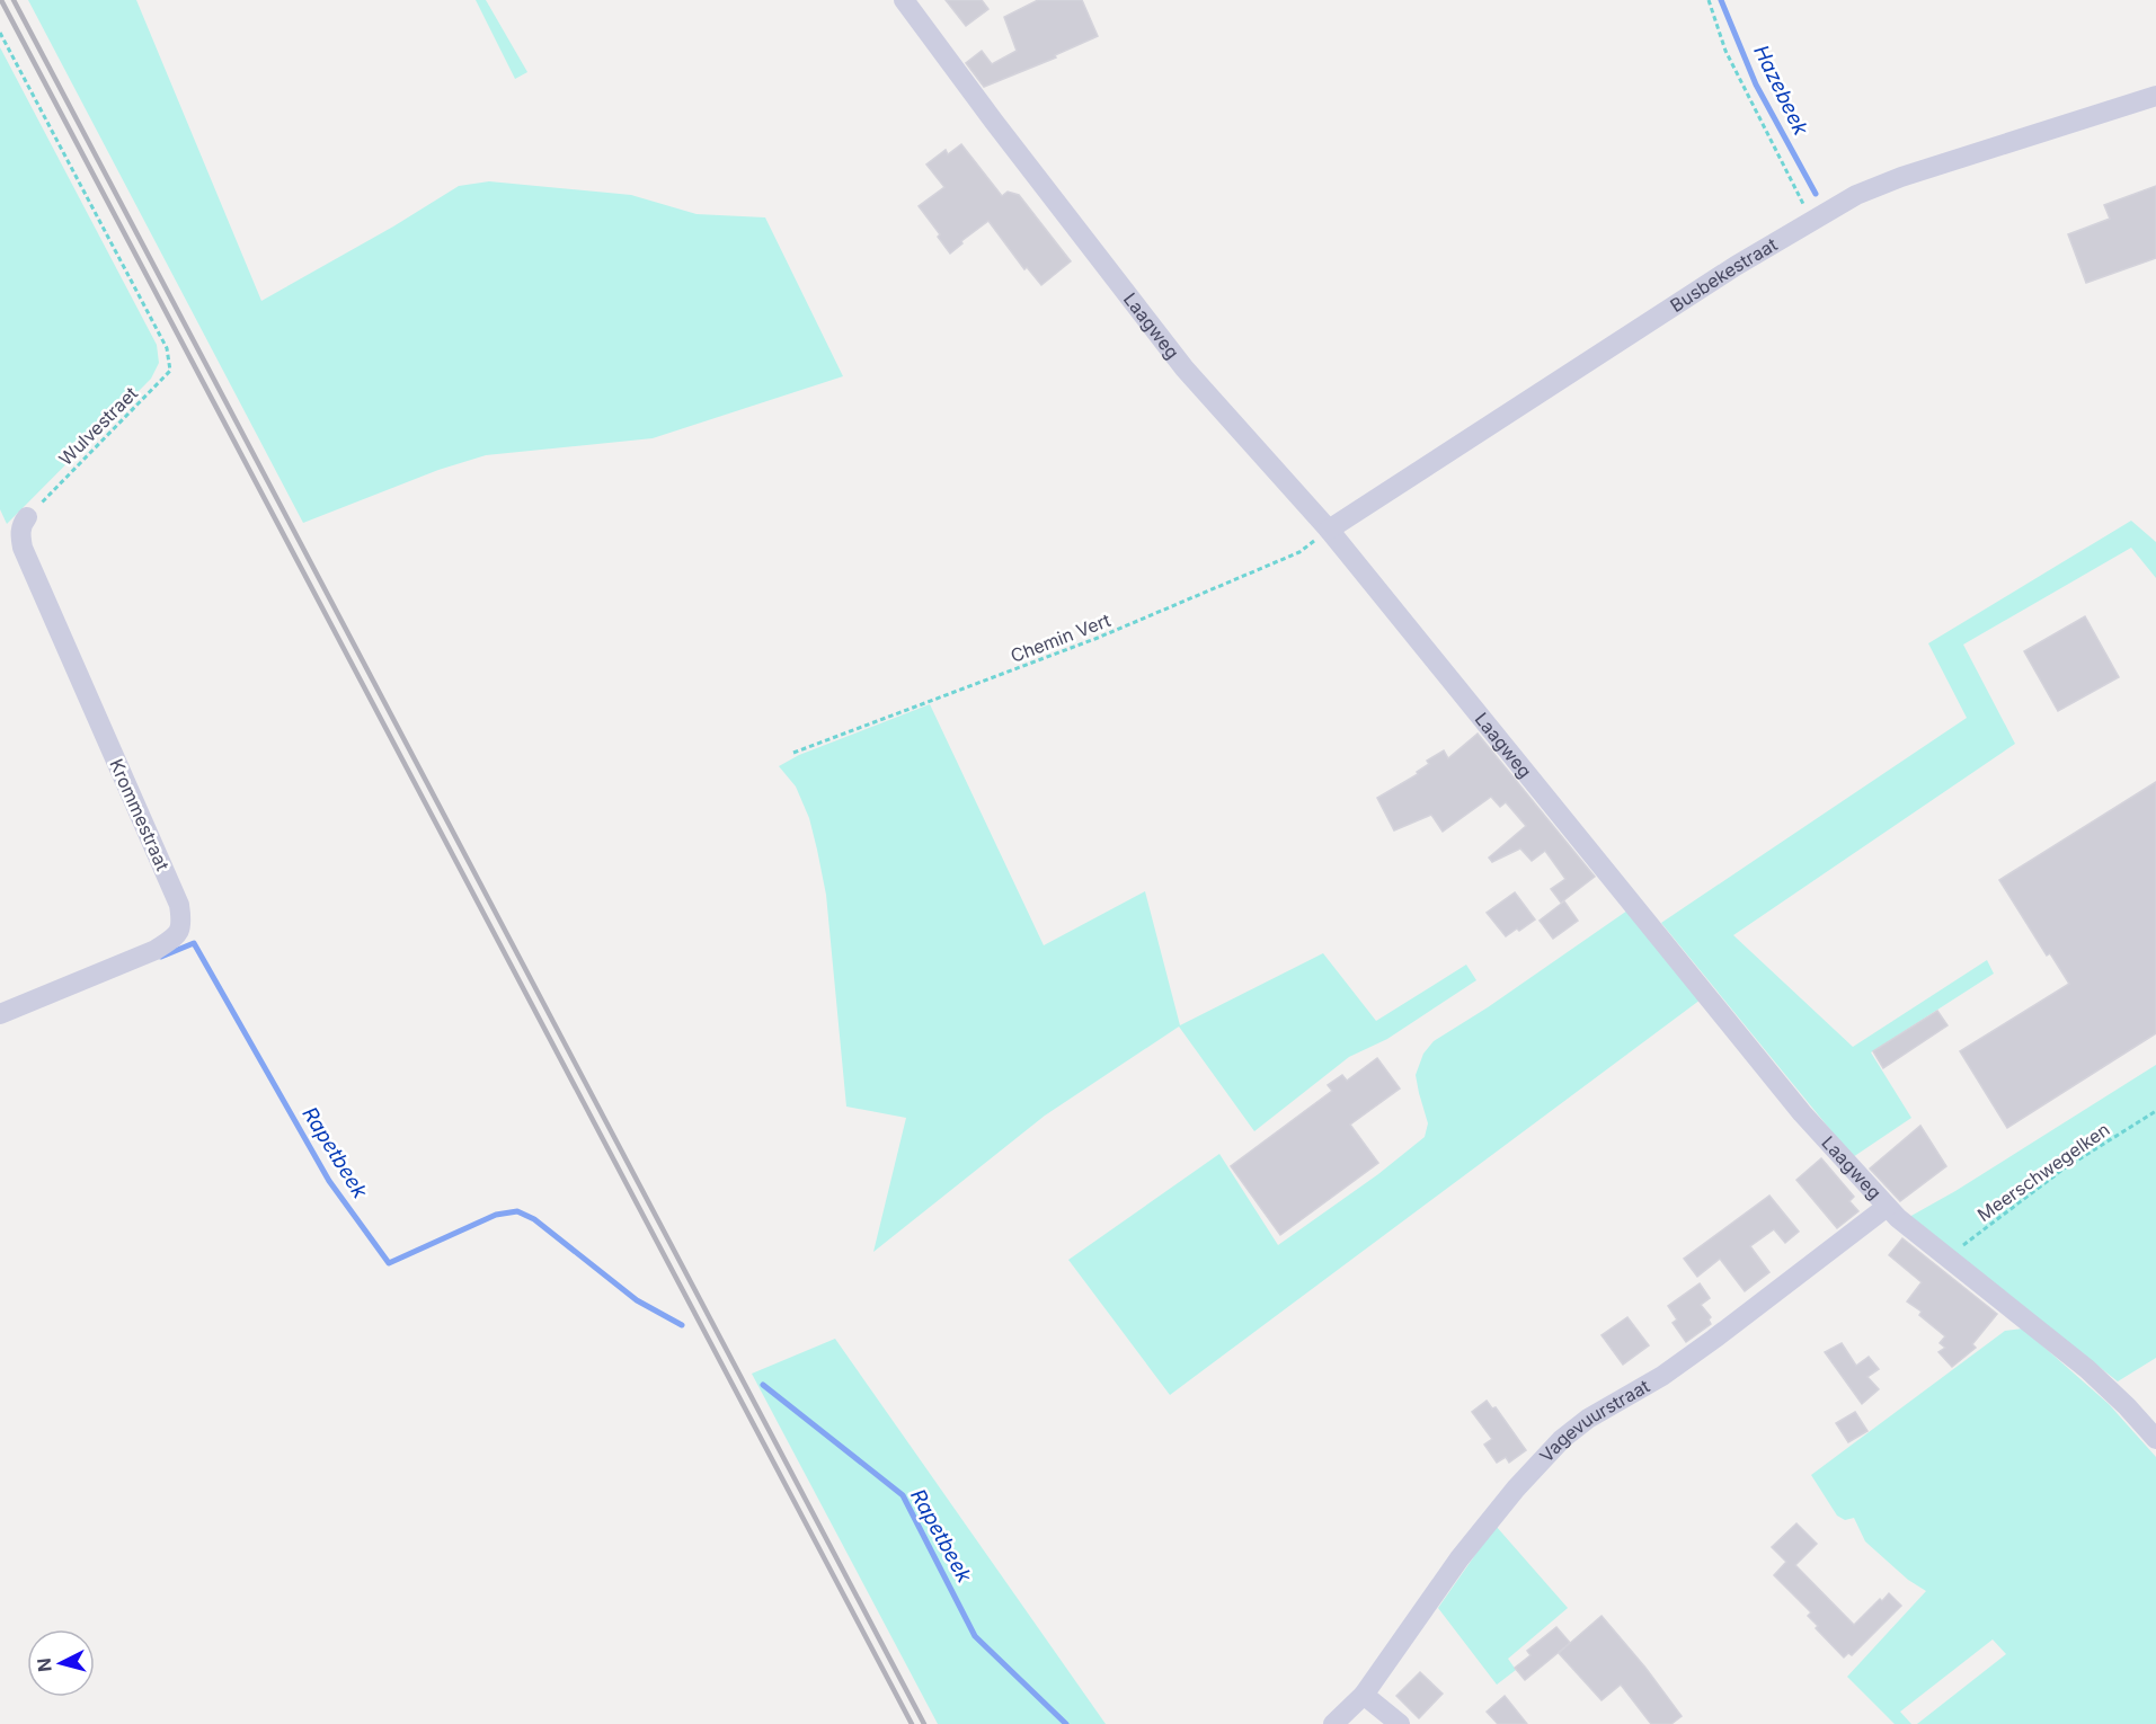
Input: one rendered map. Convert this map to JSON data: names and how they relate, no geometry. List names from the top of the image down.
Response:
{
  "streets": {
    "street": [
      "Busbekestraat",
      "Laagweg",
      "Krommestraat",
      "Vagevuurstraat"
    ],
    "path": ["Wulvestraet", "Chemin Vert", "Meerschwegelken"]
  },
  "crossings": [
    ["Busbekestraat", "Laagweg"],
    ["Busbekestraat", "Chemin Vert"],
    ["Laagweg", "Chemin Vert"],
    ["Laagweg", "Meerschwegelken"],
    ["Laagweg", "Vagevuurstraat"],
    ["Wulvestraet", "Krommestraat"]
  ],
  "water": ["Hazebeek", "Rapetbeek"],
  "north": "left"
}
